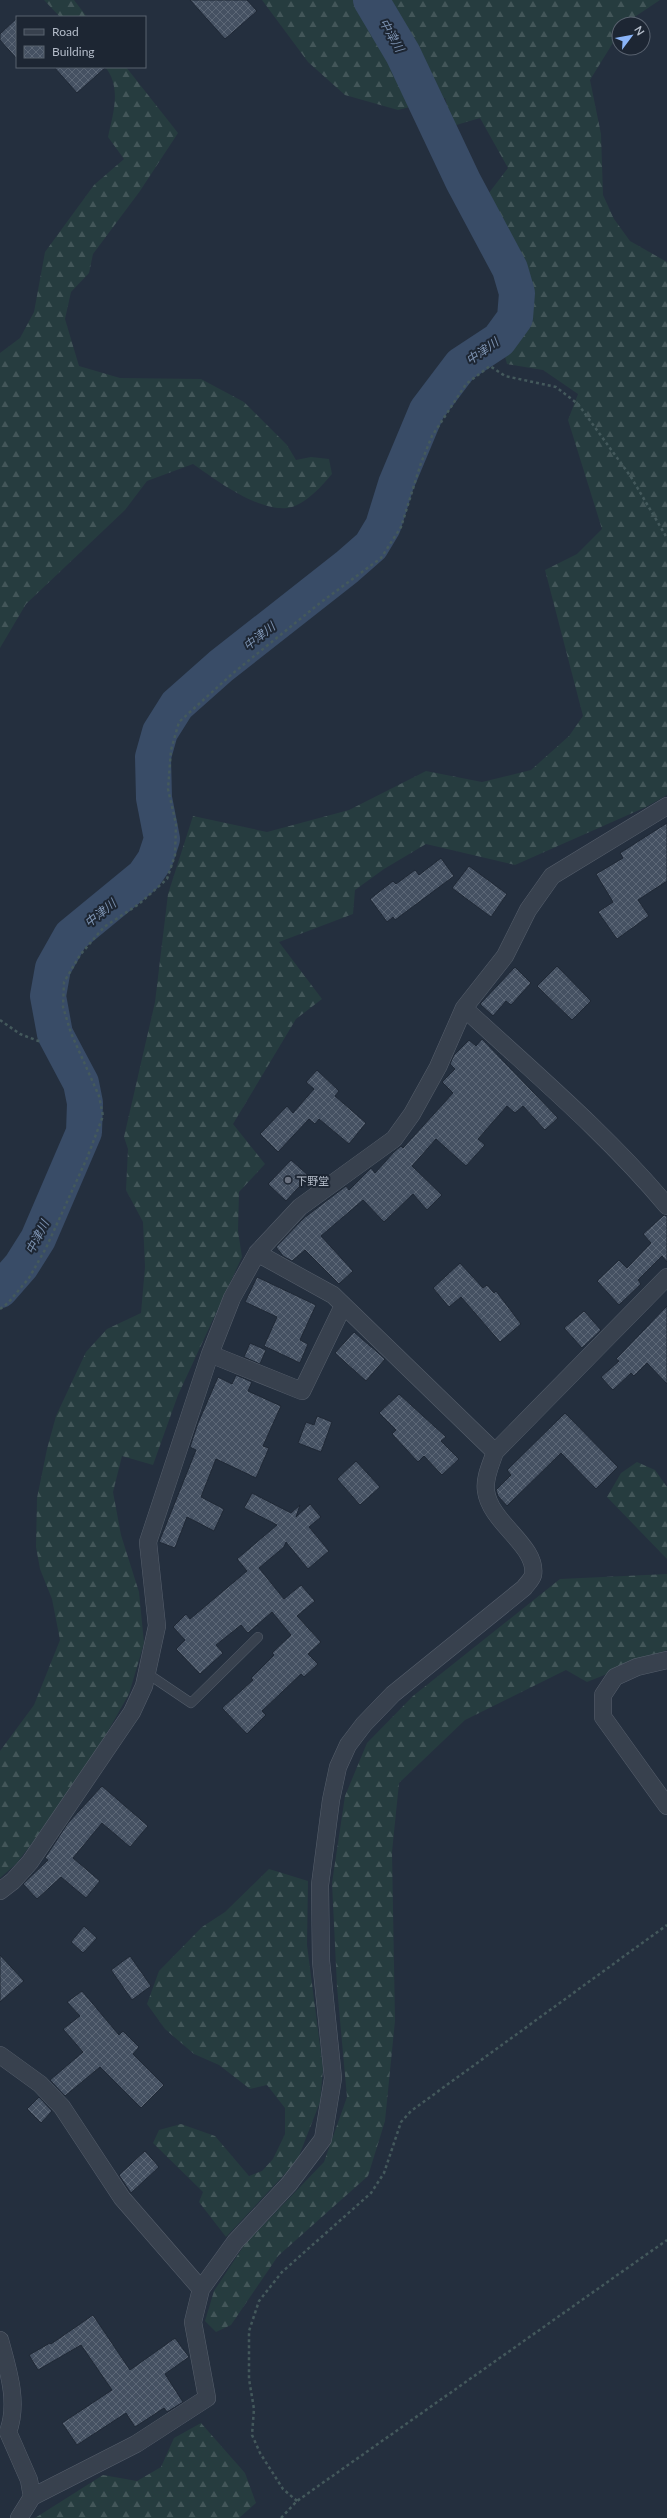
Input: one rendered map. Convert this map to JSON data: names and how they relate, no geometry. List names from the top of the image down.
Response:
{
  "water": ["中津川"],
  "places": ["下野堂"],
  "legend": ["Road", "Building"],
  "north": "top right"
}
